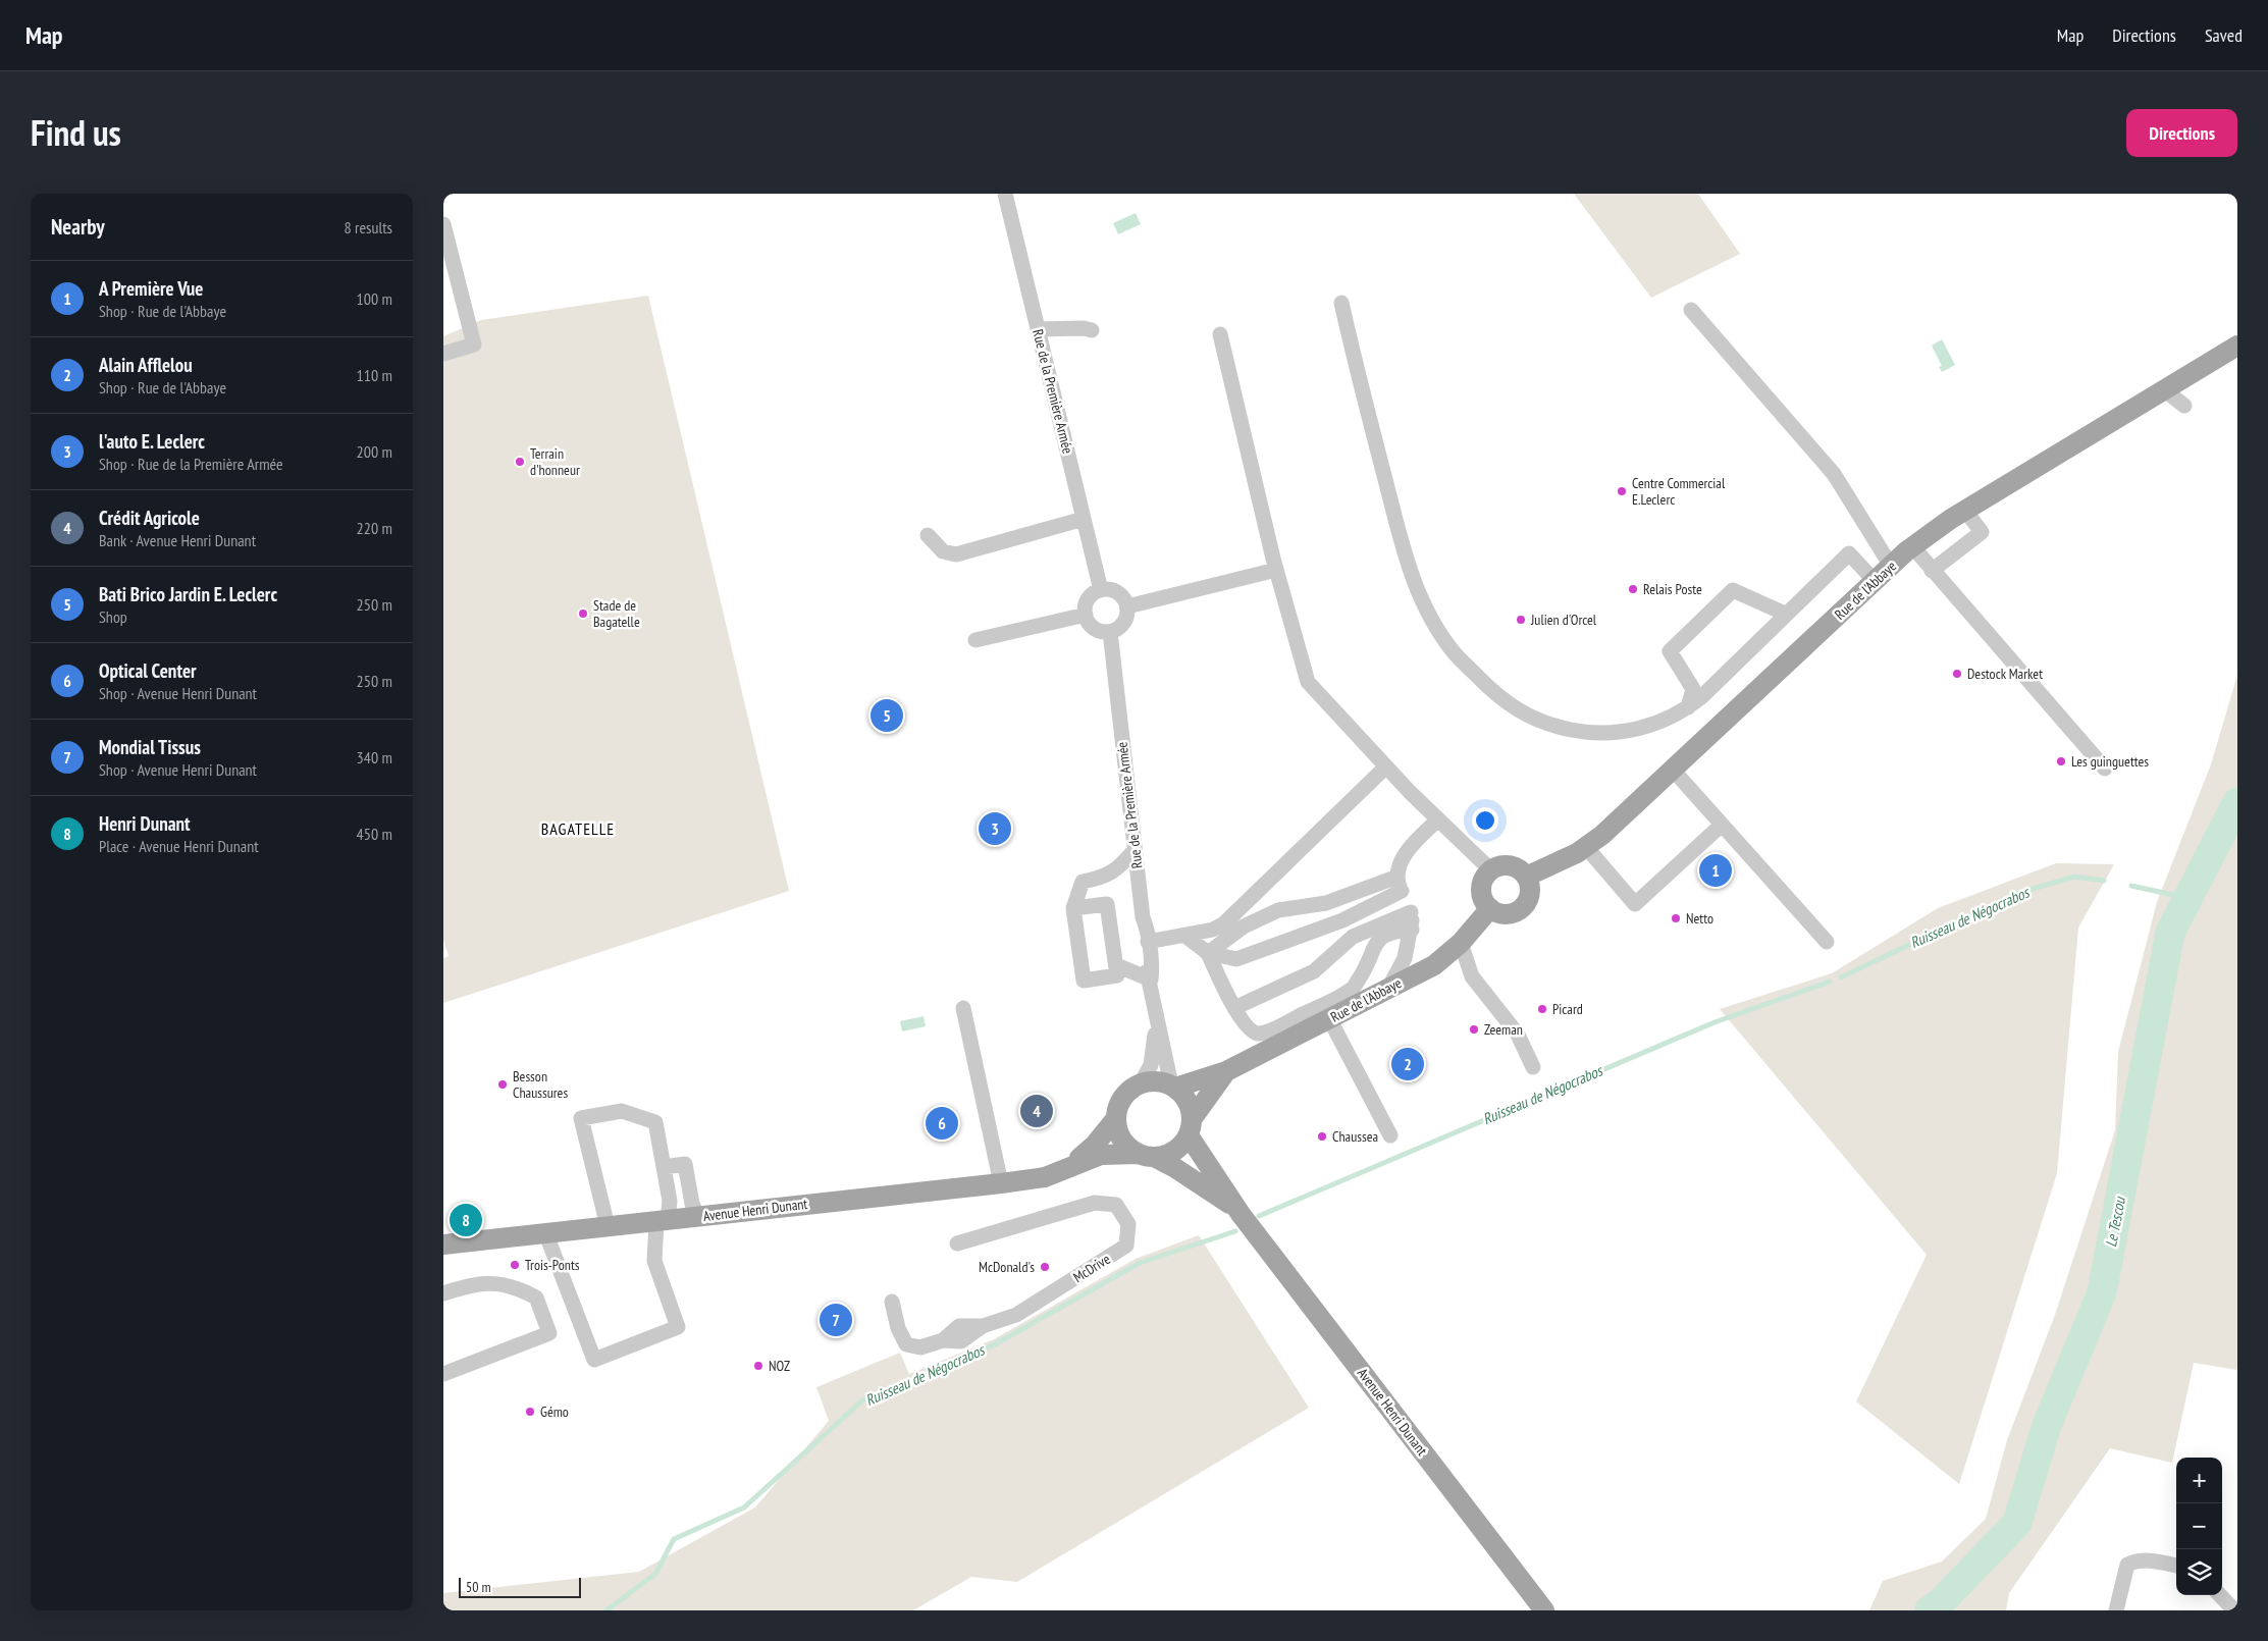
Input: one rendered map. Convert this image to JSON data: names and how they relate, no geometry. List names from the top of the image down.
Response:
{
  "streets": {
    "main road": ["Rue de l'Abbaye", "Avenue Henri Dunant"],
    "street": ["Rue de la Première Armée", "McDrive"]
  },
  "crossings": [
    ["Rue de la Première Armée", "Rue de l'Abbaye"],
    ["Rue de la Première Armée", "Avenue Henri Dunant"],
    ["Rue de l'Abbaye", "Avenue Henri Dunant"]
  ],
  "districts": ["BAGATELLE"],
  "water": ["Ruisseau de Négocrabos", "Le Tescou"],
  "places": [
    "Terrain d'honneur",
    "Centre Commercial E.Leclerc",
    "Relais Poste",
    "Stade de Bagatelle",
    "Julien d'Orcel",
    "Destock Market",
    "Les guinguettes",
    "Netto",
    "Picard",
    "Zeeman",
    "Besson Chaussures",
    "Chaussea",
    "Trois-Ponts",
    "McDonald's",
    "NOZ",
    "Gémo"
  ],
  "scale_bar": "50 m",
  "page": {
    "header": "Map",
    "nav": ["Map", "Directions", "Saved"],
    "title": "Find us",
    "buttons": "Directions",
    "heading": ["Nearby", "8 results"],
    "list": [
      {
        "mark": "1",
        "name": "A Première Vue",
        "note": "Shop · Rue de l'Abbaye",
        "value": "100 m"
      },
      {
        "mark": "2",
        "name": "Alain Afflelou",
        "note": "Shop · Rue de l'Abbaye",
        "value": "110 m"
      },
      {
        "mark": "3",
        "name": "l'auto E. Leclerc",
        "note": "Shop · Rue de la Première Armée",
        "value": "200 m"
      },
      {
        "mark": "4",
        "name": "Crédit Agricole",
        "note": "Bank · Avenue Henri Dunant",
        "value": "220 m"
      },
      {
        "mark": "5",
        "name": "Bati Brico Jardin E. Leclerc",
        "note": "Shop",
        "value": "250 m"
      },
      {
        "mark": "6",
        "name": "Optical Center",
        "note": "Shop · Avenue Henri Dunant",
        "value": "250 m"
      },
      {
        "mark": "7",
        "name": "Mondial Tissus",
        "note": "Shop · Avenue Henri Dunant",
        "value": "340 m"
      },
      {
        "mark": "8",
        "name": "Henri Dunant",
        "note": "Place · Avenue Henri Dunant",
        "value": "450 m"
      }
    ],
    "pins": [
      "5",
      "3",
      "1",
      "2",
      "4",
      "6",
      "8",
      "7"
    ],
    "map_buttons": ["+", "−"],
    "scale": "50 m"
  }
}
